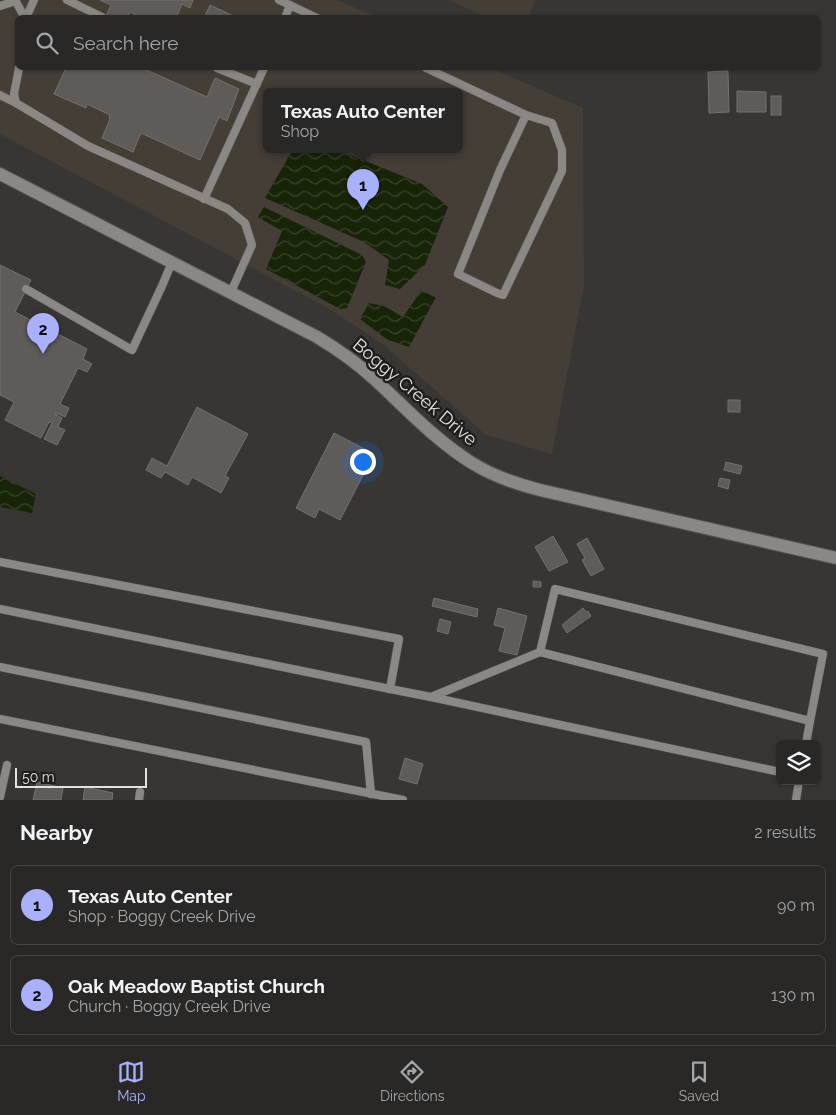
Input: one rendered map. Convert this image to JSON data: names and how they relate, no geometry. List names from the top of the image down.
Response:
{
  "streets": {
    "street": ["Boggy Creek Drive"]
  },
  "scale_bar": "50 m",
  "page": {
    "search": "Search here",
    "popup": ["Texas Auto Center", "Shop"],
    "pins": ["1", "2"],
    "scale": "50 m",
    "heading": ["Nearby", "2 results"],
    "list": [
      {
        "mark": "1",
        "name": "Texas Auto Center",
        "note": "Shop · Boggy Creek Drive",
        "value": "90 m"
      },
      {
        "mark": "2",
        "name": "Oak Meadow Baptist Church",
        "note": "Church · Boggy Creek Drive",
        "value": "130 m"
      }
    ],
    "nav": ["Map", "Directions", "Saved"]
  }
}
